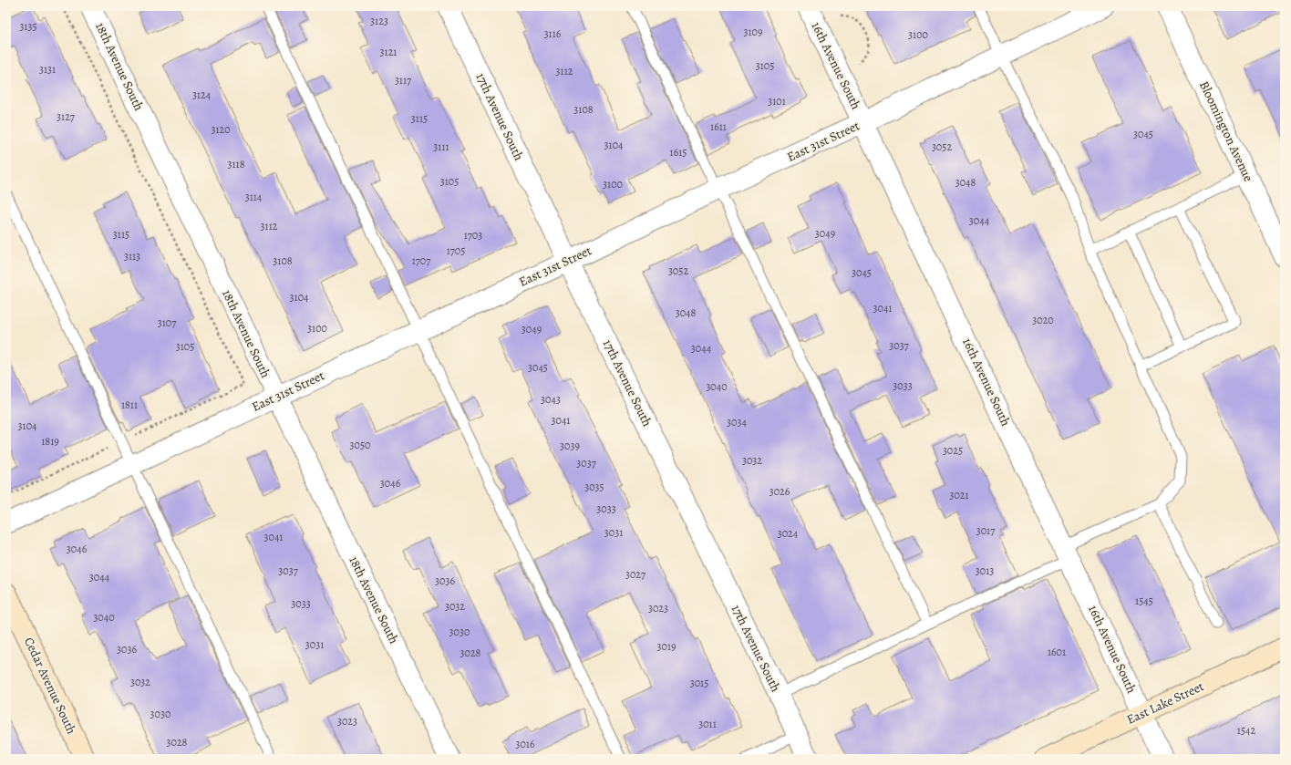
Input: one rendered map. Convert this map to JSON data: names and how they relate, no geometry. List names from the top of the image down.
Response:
{
  "streets": {
    "main road": ["Cedar Avenue South", "East Lake Street"],
    "street": [
      "16th Avenue South",
      "18th Avenue South",
      "17th Avenue South",
      "Bloomington Avenue",
      "East 31st Street"
    ]
  },
  "crossings": [
    ["16th Avenue South", "East 31st Street"],
    ["16th Avenue South", "East Lake Street"],
    ["18th Avenue South", "East 31st Street"],
    ["17th Avenue South", "East 31st Street"]
  ],
  "house_numbers": [
    "3123",
    "3135",
    "3109",
    "3116",
    "3100",
    "3121",
    "3105",
    "3131",
    "3112",
    "3117",
    "3124",
    "3101",
    "3108",
    "3127",
    "3115",
    "1611",
    "3120",
    "3045",
    "3104",
    "3111",
    "3052",
    "1615",
    "3118",
    "3105",
    "3048",
    "3100",
    "3114",
    "3044",
    "3112",
    "3049",
    "3115",
    "1703",
    "1705",
    "3113",
    "3108",
    "1707",
    "3052",
    "3045",
    "3104",
    "3041",
    "3048",
    "3020",
    "3107",
    "3100",
    "3049",
    "3037",
    "3105",
    "3044",
    "3045",
    "3033",
    "3040",
    "3043",
    "1811",
    "3041",
    "3034",
    "3104",
    "1819",
    "3050",
    "3039",
    "3025",
    "3032",
    "3037",
    "3046",
    "3035",
    "3026",
    "3021",
    "3033",
    "3017",
    "3031",
    "3024",
    "3041",
    "3046",
    "3037",
    "3013",
    "3027",
    "3044",
    "3036",
    "1545",
    "3033",
    "3032",
    "3023",
    "3040",
    "3030",
    "3031",
    "3019",
    "3036",
    "1601",
    "3028",
    "3032",
    "3015",
    "3030",
    "3023",
    "3011",
    "1542",
    "3028",
    "3016"
  ]
}
